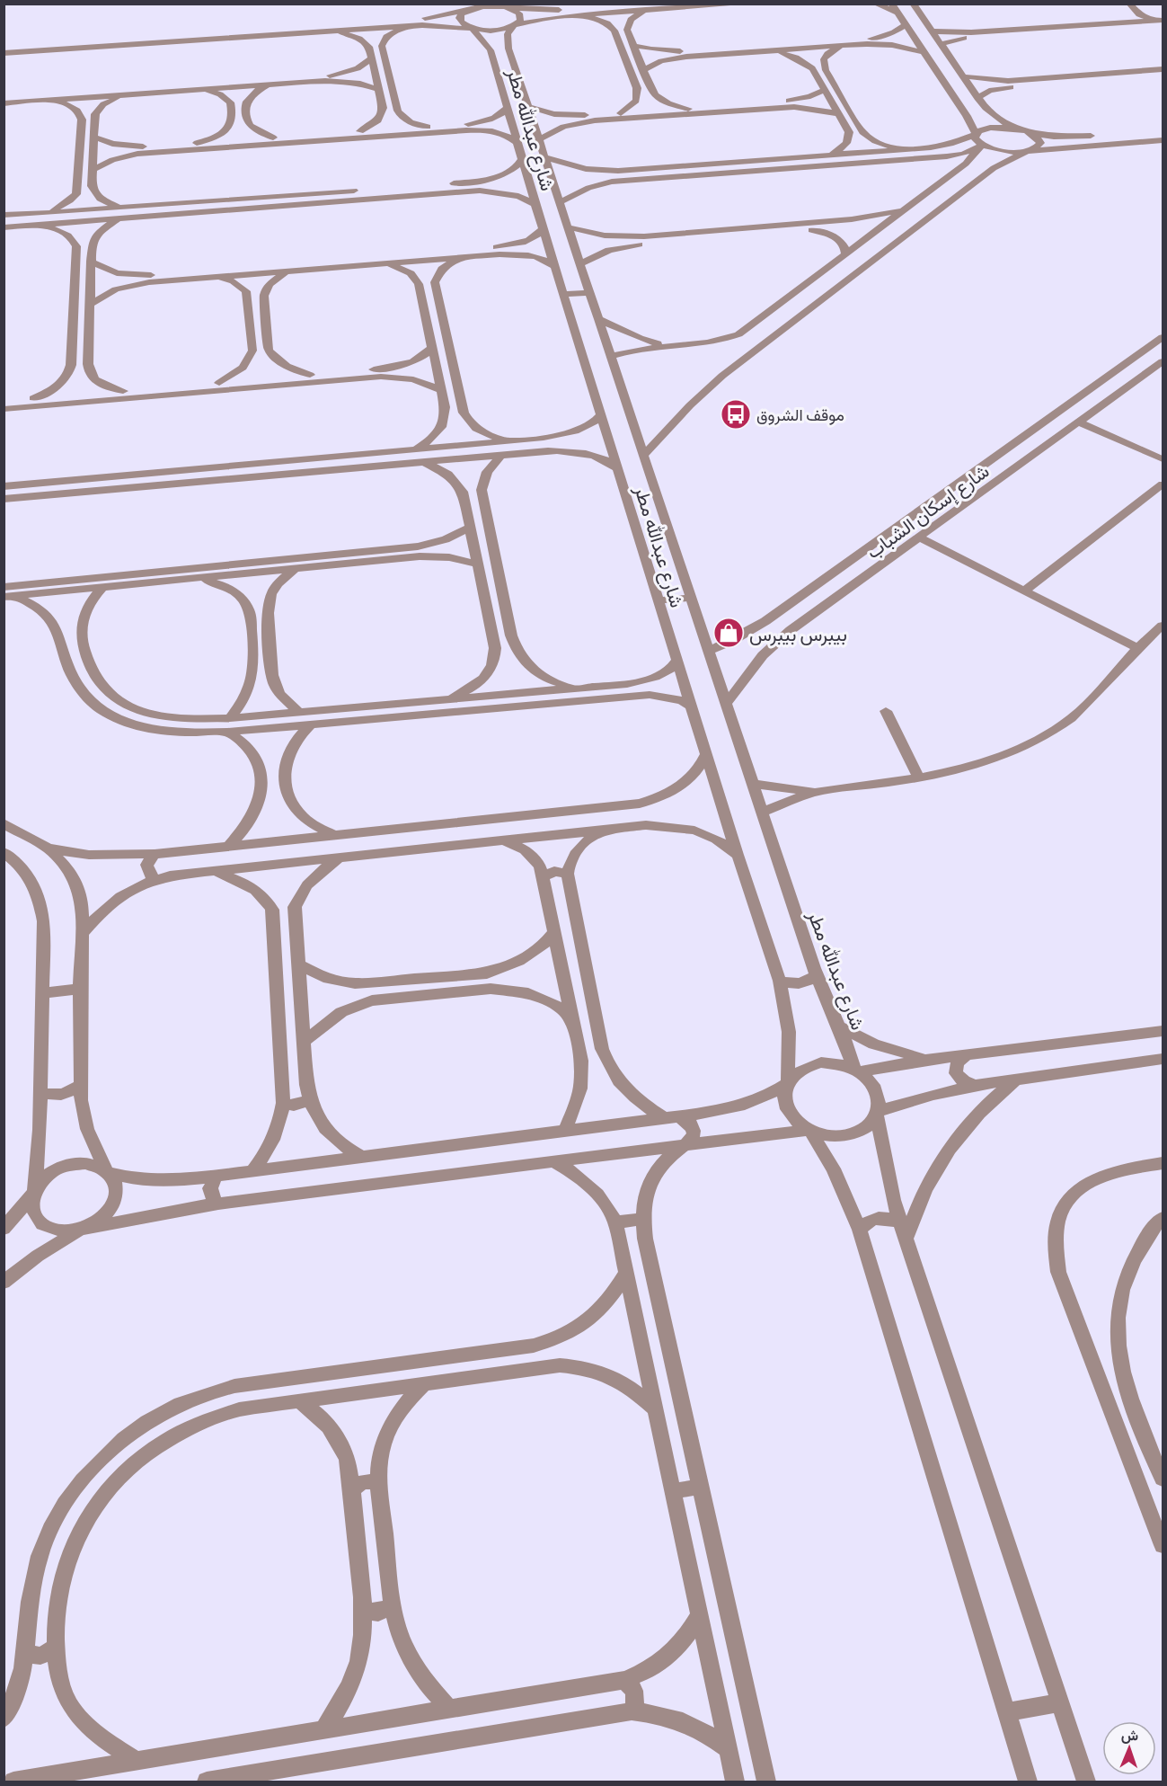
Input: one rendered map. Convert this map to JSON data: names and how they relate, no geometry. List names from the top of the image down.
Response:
{
  "streets": {
    "street": ["شارع عبدالله مطر", "شارع إسكان الشباب"]
  },
  "crossings": [
    ["شارع عبدالله مطر", "شارع إسكان الشباب"]
  ],
  "places": {
    "bus stop": ["موقف الشروق"],
    "shop": ["بيبرس بيبرس"]
  },
  "north": "top"
}
